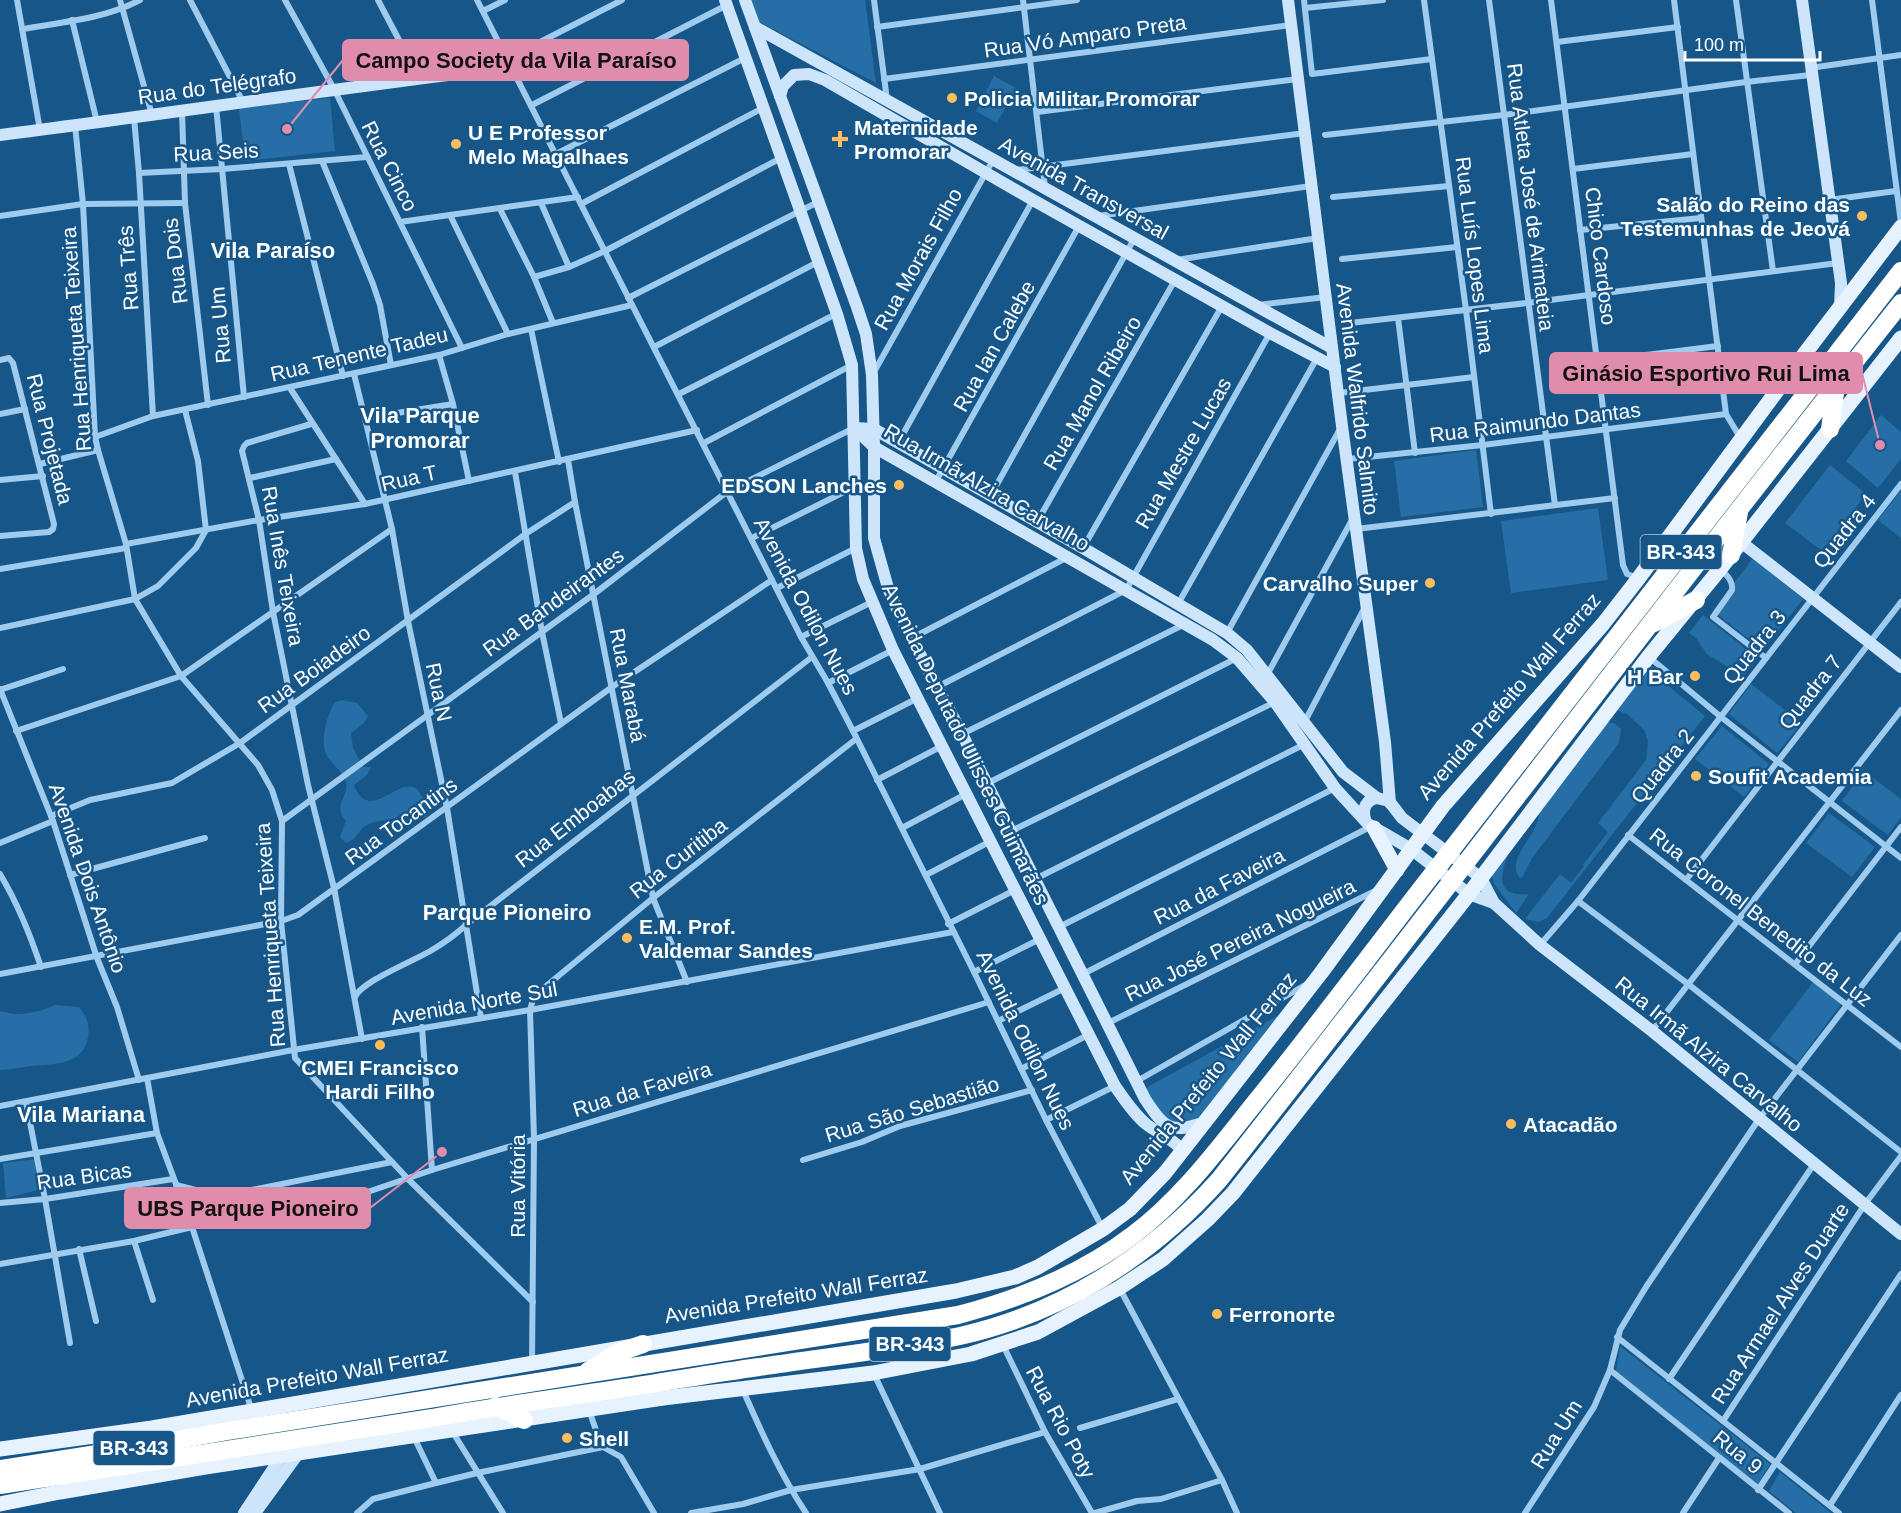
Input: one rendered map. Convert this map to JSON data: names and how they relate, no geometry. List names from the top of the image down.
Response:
{
  "streets": {
    "highway": ["BR-343", "Avenida Prefeito Wall Ferraz"],
    "street": [
      "Rua Vó Amparo Preta",
      "Rua do Telégrafo",
      "Rua Seis",
      "Rua Cinco",
      "Avenida Transversal",
      "Rua Atleta José de Arimateia",
      "Rua Luís Lopes Lima",
      "Chico Cardoso",
      "Rua Morais Filho",
      "Rua Dois",
      "Rua Três",
      "Rua Um",
      "Rua Henriqueta Teixeira",
      "Rua Ian Calebe",
      "Rua Tenente Tadeu",
      "Rua Manol Ribeiro",
      "Avenida Walfrido Salmito",
      "Rua Raimundo Dantas",
      "Rua Projetada",
      "Rua Mestre Lucas",
      "Rua T",
      "Rua Irmã Alzira Carvalho",
      "Quadra 4",
      "Rua Inês Teixeira",
      "Rua Bandeirantes",
      "Avenida Odilon Nues",
      "Quadra 3",
      "Rua Boiadeiro",
      "Rua Marabá",
      "Rua N",
      "Quadra 7",
      "Avenida Deputado Ulisses Guimarães",
      "Quadra 2",
      "Rua Emboabas",
      "Rua Tocantins",
      "Rua Curitiba",
      "Avenida Dois Antônio",
      "Rua da Faveira",
      "Rua Coronel Benedito da Luz",
      "Rua José Pereira Nogueira",
      "Avenida Norte Sul",
      "Rua São Sebastião",
      "Rua Bicas",
      "Rua Vitória",
      "Rua Armael Alves Duarte",
      "Rua Rio Poty",
      "Rua 9"
    ]
  },
  "crossings": [
    ["Rua Vó Amparo Preta", "Avenida Walfrido Salmito"],
    ["Rua do Telégrafo", "Rua Cinco"],
    ["Rua do Telégrafo", "Rua Dois"],
    ["Rua do Telégrafo", "Rua Três"],
    ["Rua do Telégrafo", "Rua Um"],
    ["Rua do Telégrafo", "Rua Henriqueta Teixeira"],
    ["Rua do Telégrafo", "Avenida Odilon Nues"],
    ["Rua Seis", "Rua Cinco"],
    ["Rua Seis", "Rua Dois"],
    ["Rua Seis", "Rua Três"],
    ["Rua Seis", "Rua Um"],
    ["Rua Cinco", "Rua Tenente Tadeu"],
    ["Avenida Transversal", "Rua Morais Filho"],
    ["Avenida Transversal", "Rua Ian Calebe"],
    ["Avenida Transversal", "Rua Manol Ribeiro"],
    ["Avenida Transversal", "Avenida Walfrido Salmito"],
    ["Avenida Transversal", "Rua Mestre Lucas"],
    ["Avenida Transversal", "Avenida Deputado Ulisses Guimarães"],
    ["Rua Atleta José de Arimateia", "Rua Raimundo Dantas"],
    ["Rua Luís Lopes Lima", "Rua Raimundo Dantas"],
    ["Chico Cardoso", "Rua Raimundo Dantas"],
    ["Chico Cardoso", "Avenida Prefeito Wall Ferraz"],
    ["Rua Morais Filho", "Avenida Deputado Ulisses Guimarães"],
    ["Rua Dois", "Rua Tenente Tadeu"],
    ["Rua Três", "Rua Tenente Tadeu"],
    ["Rua Um", "Rua Tenente Tadeu"],
    ["Rua Um", "Rua Irmã Alzira Carvalho"],
    ["Rua Um", "Rua Coronel Benedito da Luz"],
    ["Rua Um", "Rua 9"],
    ["Rua Henriqueta Teixeira", "Rua Tenente Tadeu"],
    ["Rua Henriqueta Teixeira", "Rua T"],
    ["Rua Henriqueta Teixeira", "Rua Bandeirantes"],
    ["Rua Henriqueta Teixeira", "Rua Boiadeiro"],
    ["Rua Henriqueta Teixeira", "Rua Tocantins"],
    ["Rua Henriqueta Teixeira", "Rua da Faveira"],
    ["Rua Henriqueta Teixeira", "Avenida Norte Sul"],
    ["Rua Henriqueta Teixeira", "Rua Vitória"],
    ["Rua Ian Calebe", "Rua Irmã Alzira Carvalho"],
    ["Rua Tenente Tadeu", "Avenida Odilon Nues"],
    ["Rua Tenente Tadeu", "Rua N"],
    ["Rua Manol Ribeiro", "Rua Irmã Alzira Carvalho"],
    ["Avenida Walfrido Salmito", "Rua Raimundo Dantas"],
    ["Avenida Walfrido Salmito", "Rua Irmã Alzira Carvalho"],
    ["Avenida Walfrido Salmito", "Rua da Faveira"],
    ["Rua Mestre Lucas", "Rua Irmã Alzira Carvalho"],
    ["Rua T", "Rua Inês Teixeira"],
    ["Rua T", "Avenida Odilon Nues"],
    ["Rua T", "Rua Marabá"],
    ["Rua T", "Rua N"],
    ["Rua Irmã Alzira Carvalho", "Rua Bandeirantes"],
    ["Rua Irmã Alzira Carvalho", "Avenida Prefeito Wall Ferraz"],
    ["Rua Irmã Alzira Carvalho", "Avenida Deputado Ulisses Guimarães"],
    ["Rua Irmã Alzira Carvalho", "Quadra 2"],
    ["Rua Irmã Alzira Carvalho", "Rua da Faveira"],
    ["Rua Irmã Alzira Carvalho", "Rua Armael Alves Duarte"],
    ["Quadra 4", "Quadra 3"],
    ["Rua Inês Teixeira", "Rua Bandeirantes"],
    ["Rua Inês Teixeira", "Rua Boiadeiro"],
    ["Rua Inês Teixeira", "Rua Emboabas"],
    ["Rua Inês Teixeira", "Rua Tocantins"],
    ["Rua Bandeirantes", "Avenida Odilon Nues"],
    ["Rua Bandeirantes", "Rua Marabá"],
    ["Rua Bandeirantes", "Rua N"],
    ["Rua Bandeirantes", "Avenida Deputado Ulisses Guimarães"],
    ["Avenida Odilon Nues", "Avenida Prefeito Wall Ferraz"],
    ["Avenida Odilon Nues", "Rua Emboabas"],
    ["Avenida Odilon Nues", "Rua Tocantins"],
    ["Avenida Odilon Nues", "Rua Curitiba"],
    ["Avenida Odilon Nues", "Rua da Faveira"],
    ["Avenida Odilon Nues", "Avenida Norte Sul"],
    ["Avenida Odilon Nues", "Rua São Sebastião"],
    ["Quadra 3", "Quadra 2"],
    ["Rua Boiadeiro", "Rua Marabá"],
    ["Rua Boiadeiro", "Rua N"],
    ["Rua Boiadeiro", "Avenida Dois Antônio"],
    ["Rua Marabá", "Rua Emboabas"],
    ["Rua Marabá", "Rua Tocantins"],
    ["Rua Marabá", "Rua Curitiba"],
    ["Rua Marabá", "Avenida Norte Sul"],
    ["Rua N", "Rua Emboabas"],
    ["Rua N", "Rua Tocantins"],
    ["Rua N", "Avenida Norte Sul"],
    ["Quadra 7", "Rua Coronel Benedito da Luz"],
    ["Avenida Prefeito Wall Ferraz", "Avenida Deputado Ulisses Guimarães"],
    ["Avenida Prefeito Wall Ferraz", "Rua José Pereira Nogueira"],
    ["Avenida Prefeito Wall Ferraz", "Rua Vitória"],
    ["Avenida Deputado Ulisses Guimarães", "Rua da Faveira"],
    ["Avenida Deputado Ulisses Guimarães", "Rua José Pereira Nogueira"],
    ["Quadra 2", "Rua Coronel Benedito da Luz"],
    ["Rua Tocantins", "Avenida Dois Antônio"],
    ["Rua Curitiba", "Avenida Norte Sul"],
    ["Rua Curitiba", "Rua Vitória"],
    ["Avenida Dois Antônio", "Avenida Norte Sul"],
    ["Rua da Faveira", "Rua Vitória"],
    ["Avenida Norte Sul", "Rua Vitória"]
  ],
  "districts": [
    "Vila Paraíso",
    "Vila Parque Promorar",
    "Parque Pioneiro",
    "Vila Mariana"
  ],
  "places": {
    "other": [
      "Policia Militar Promorar",
      "Campo Society da Vila Paraíso",
      "U E Professor Melo Magalhaes",
      "Salão do Reino das Testemunhas de Jeová",
      "Ginásio Esportivo Rui Lima",
      "EDSON Lanches",
      "Carvalho Super",
      "H Bar",
      "Soufit Academia",
      "E.M. Prof. Valdemar Sandes",
      "CMEI Francisco Hardi Filho",
      "Atacadão",
      "UBS Parque Pioneiro",
      "Ferronorte",
      "Shell"
    ],
    "health": ["Maternidade Promorar"]
  },
  "scale_bar": "100 m"
}
